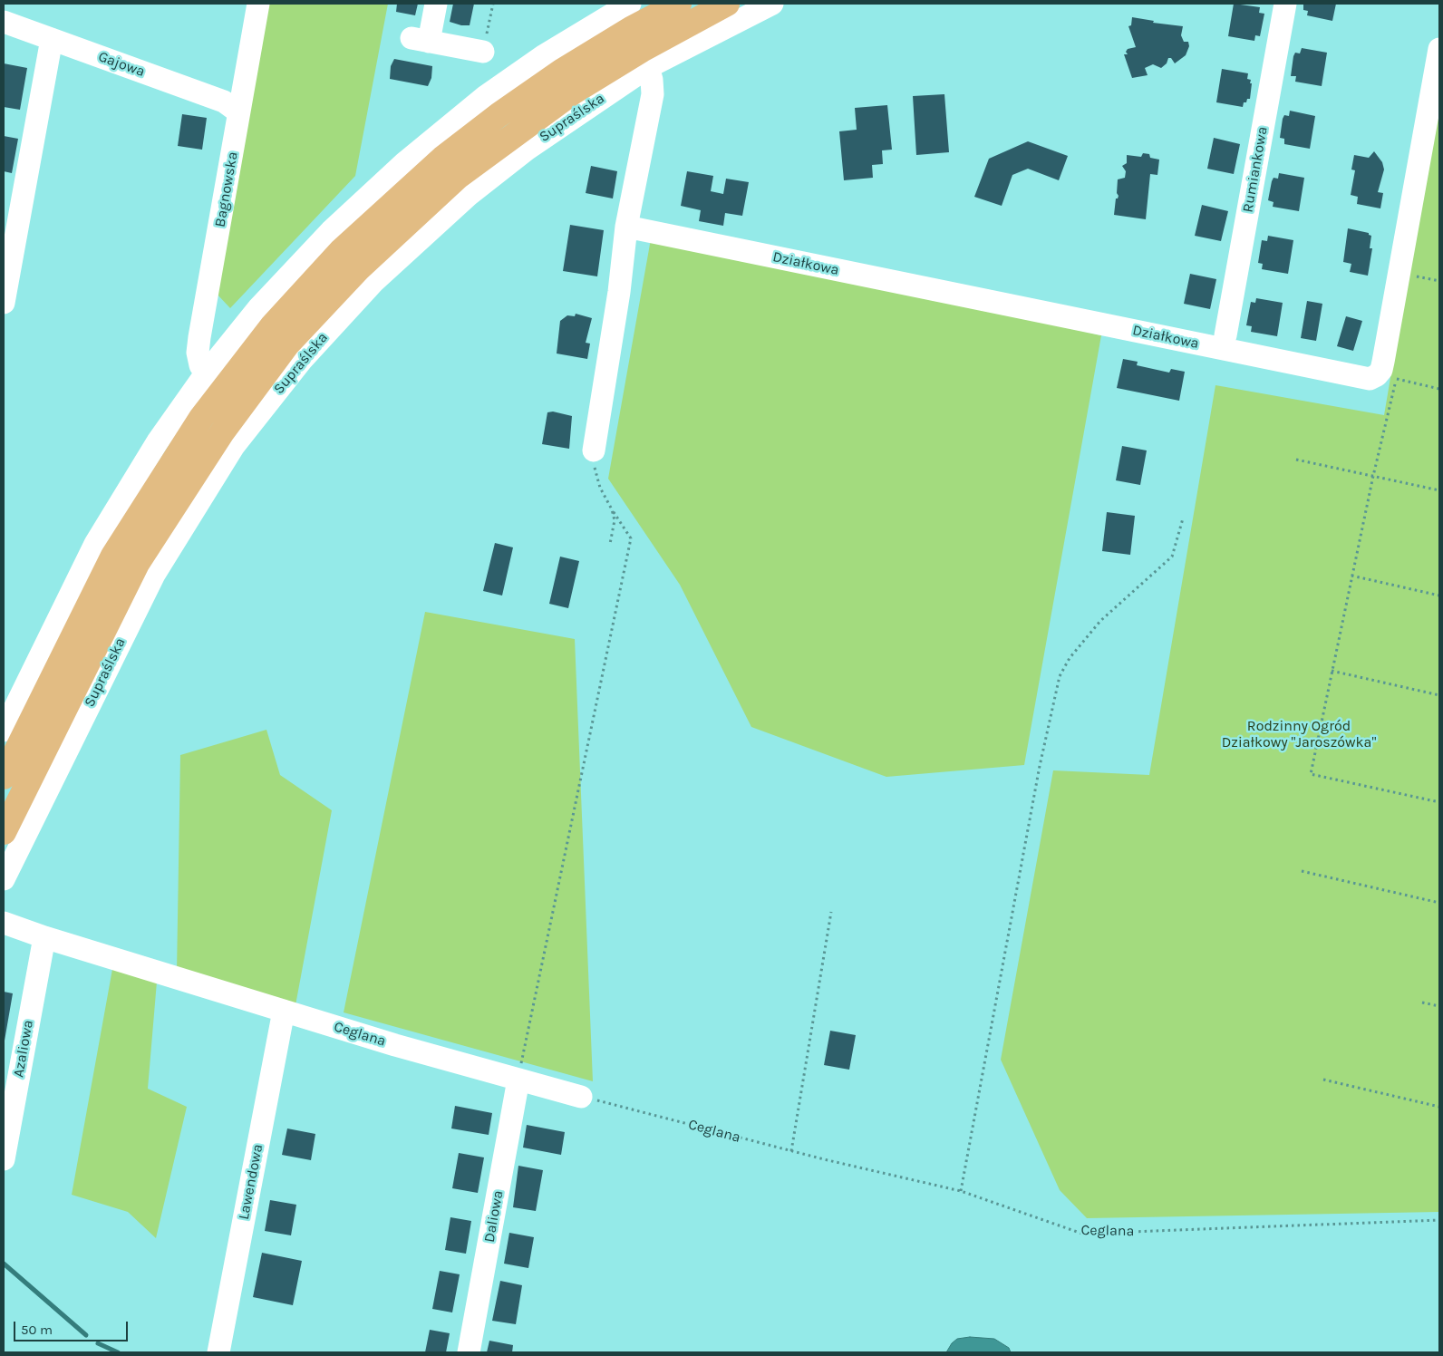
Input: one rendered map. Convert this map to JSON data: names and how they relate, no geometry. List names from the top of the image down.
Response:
{
  "streets": {
    "street": [
      "Gajowa",
      "Supraślska",
      "Rumiankowa",
      "Bagnowska",
      "Działkowa",
      "Ceglana",
      "Azaliowa",
      "Lawendowa",
      "Daliowa"
    ]
  },
  "crossings": [
    ["Gajowa", "Bagnowska"],
    ["Ceglana", "Azaliowa"],
    ["Ceglana", "Lawendowa"],
    ["Ceglana", "Daliowa"]
  ],
  "parks": ["Rodzinny Ogród Działkowy \"Jaroszówka\""],
  "scale_bar": "50 m"
}
